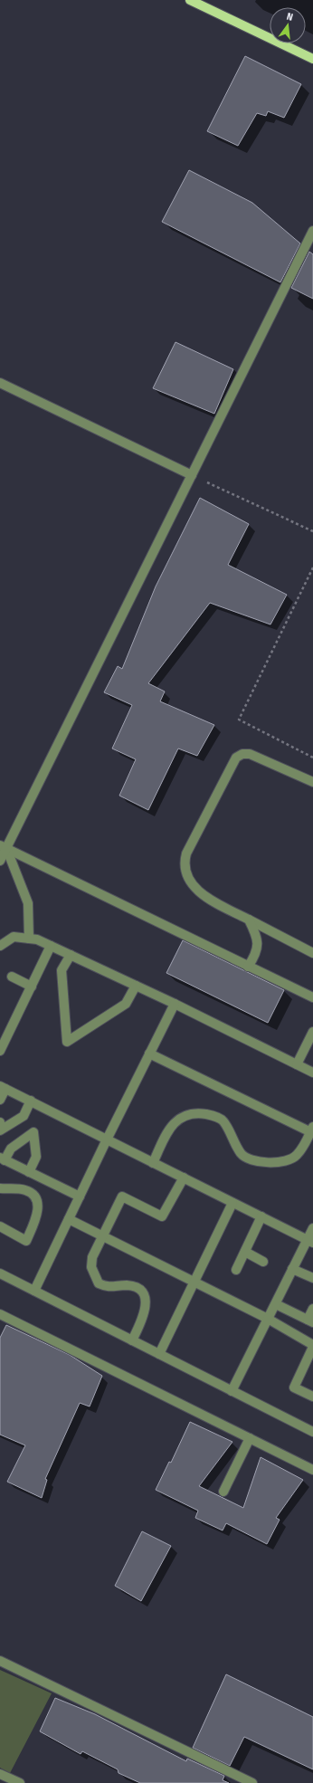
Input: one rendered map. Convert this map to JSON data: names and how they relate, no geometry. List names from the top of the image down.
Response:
{
  "north": "top"
}
